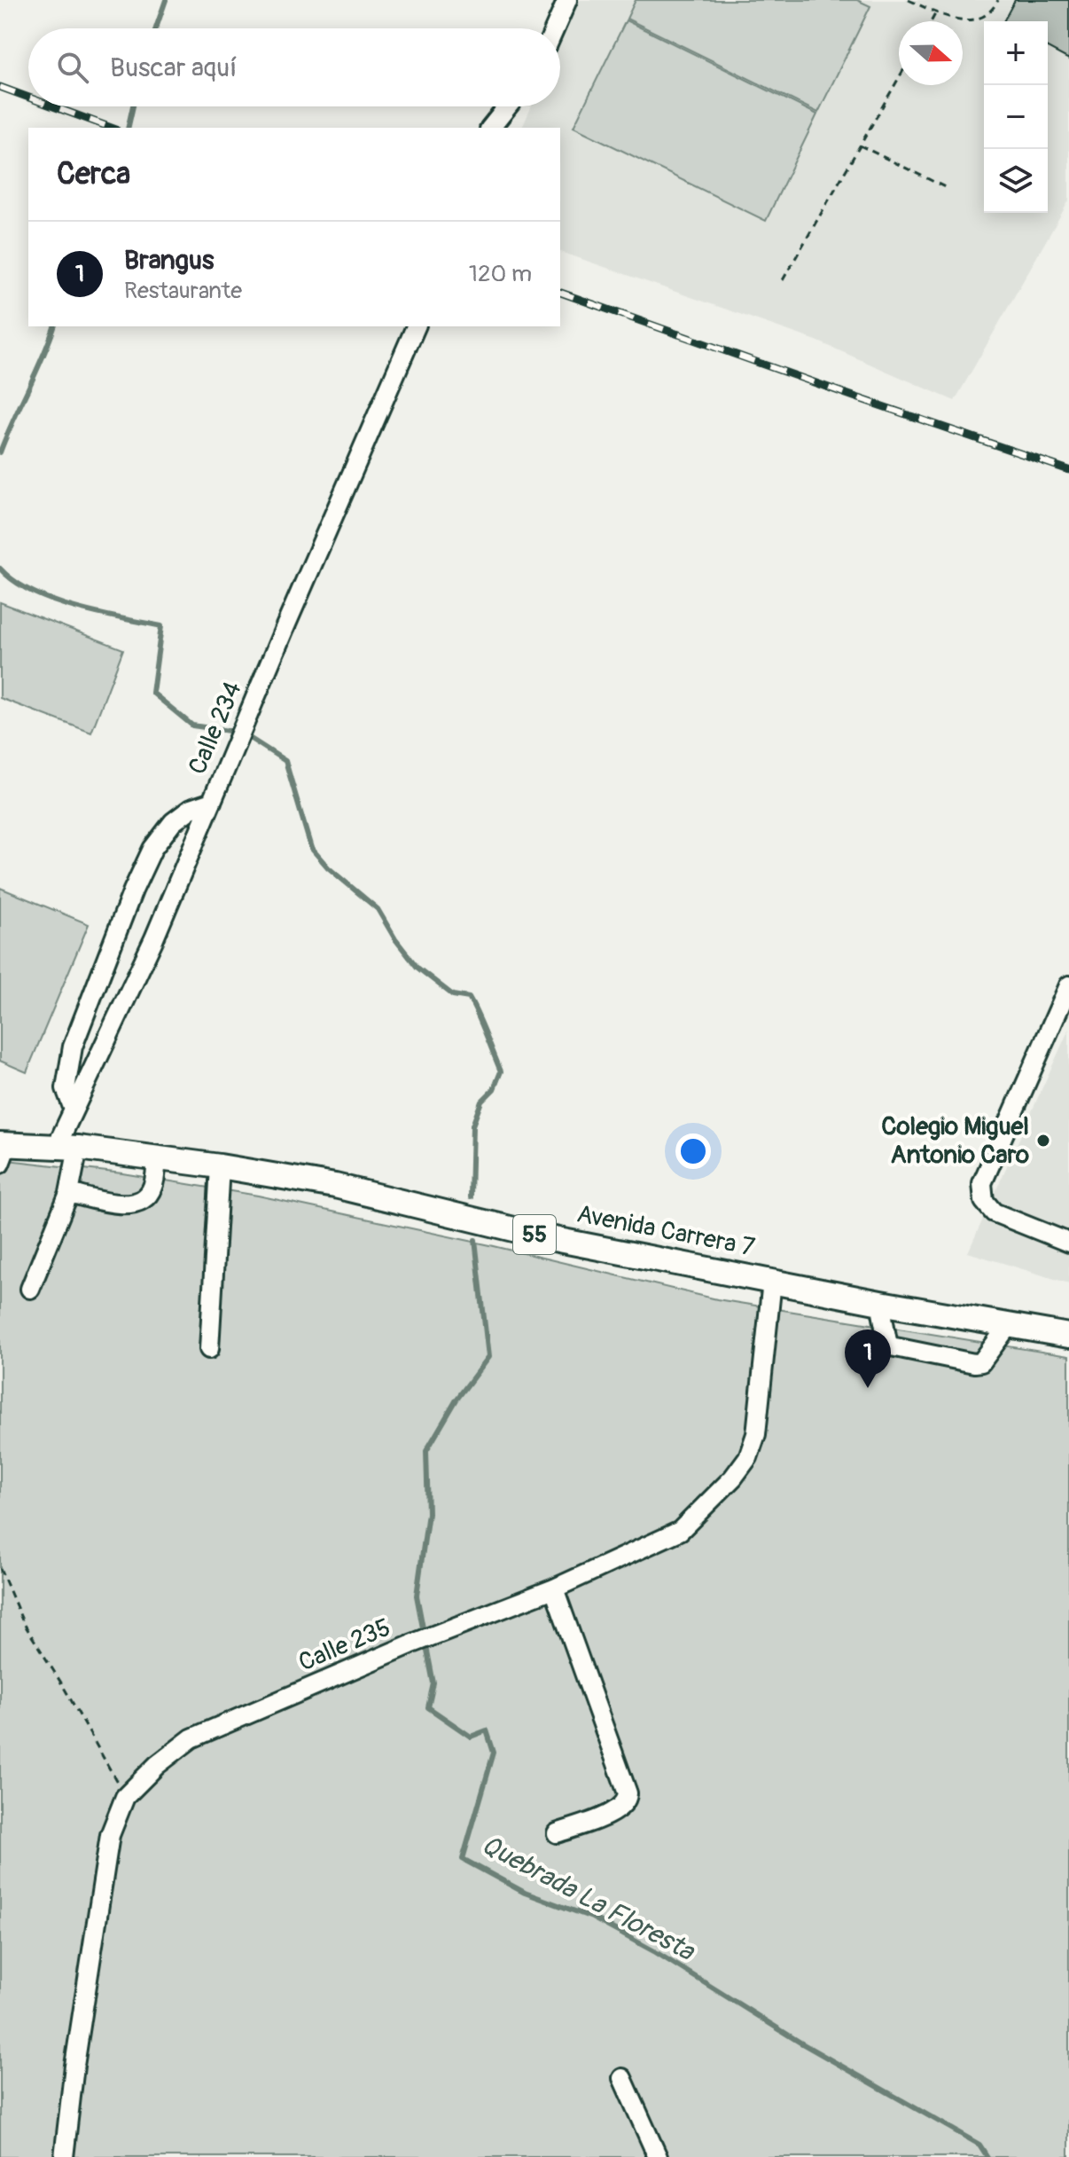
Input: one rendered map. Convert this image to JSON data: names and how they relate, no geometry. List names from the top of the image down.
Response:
{
  "streets": {
    "main road": ["Avenida Carrera 7", "55"],
    "street": ["Calle 234", "Calle 235"]
  },
  "crossings": [
    ["Calle 234", "Avenida Carrera 7"],
    ["Avenida Carrera 7", "Calle 235"]
  ],
  "water": ["Quebrada La Floresta"],
  "places": ["Colegio Miguel Antonio Caro"],
  "north": "right",
  "page": {
    "map_buttons": ["+", "−"],
    "search": "Buscar aquí",
    "heading": "Cerca",
    "list": [
      {
        "mark": "1",
        "name": "Brangus",
        "note": "Restaurante",
        "value": "120 m"
      }
    ],
    "pins": "1"
  }
}
